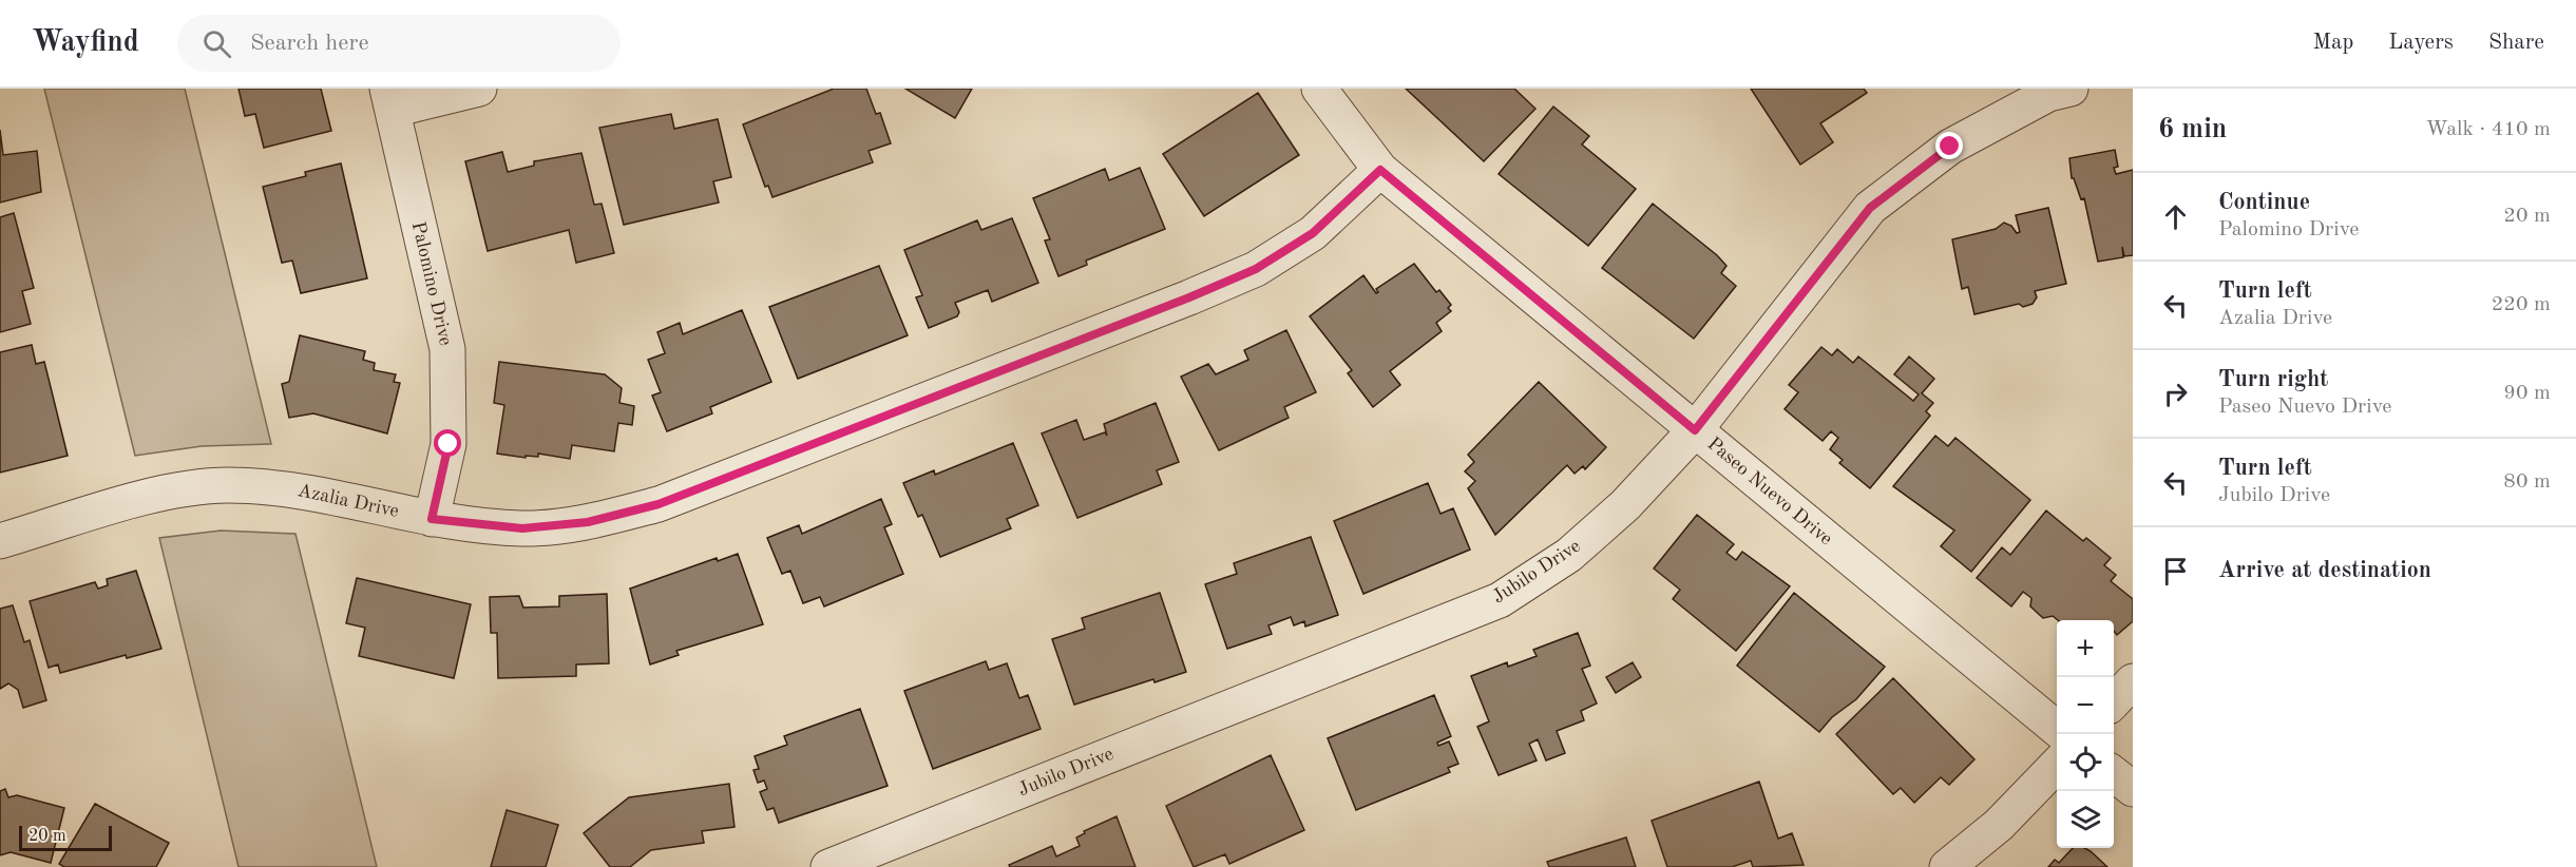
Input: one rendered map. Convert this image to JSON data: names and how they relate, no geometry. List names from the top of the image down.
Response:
{
  "streets": {
    "street": [
      "Palomino Drive",
      "Paseo Nuevo Drive",
      "Azalia Drive",
      "Jubilo Drive"
    ]
  },
  "crossings": [
    ["Palomino Drive", "Azalia Drive"],
    ["Paseo Nuevo Drive", "Azalia Drive"],
    ["Paseo Nuevo Drive", "Jubilo Drive"]
  ],
  "scale_bar": "20 m",
  "page": {
    "header": "Wayfind",
    "search": "Search here",
    "nav": ["Map", "Layers", "Share"],
    "heading": ["6 min", "Walk · 410 m"],
    "list": [
      ["Continue", "Palomino Drive", "20 m"],
      ["Turn left", "Azalia Drive", "220 m"],
      ["Turn right", "Paseo Nuevo Drive", "90 m"],
      ["Turn left", "Jubilo Drive", "80 m"],
      "Arrive at destination"
    ],
    "map_buttons": ["+", "−"],
    "scale": "20 m"
  }
}
